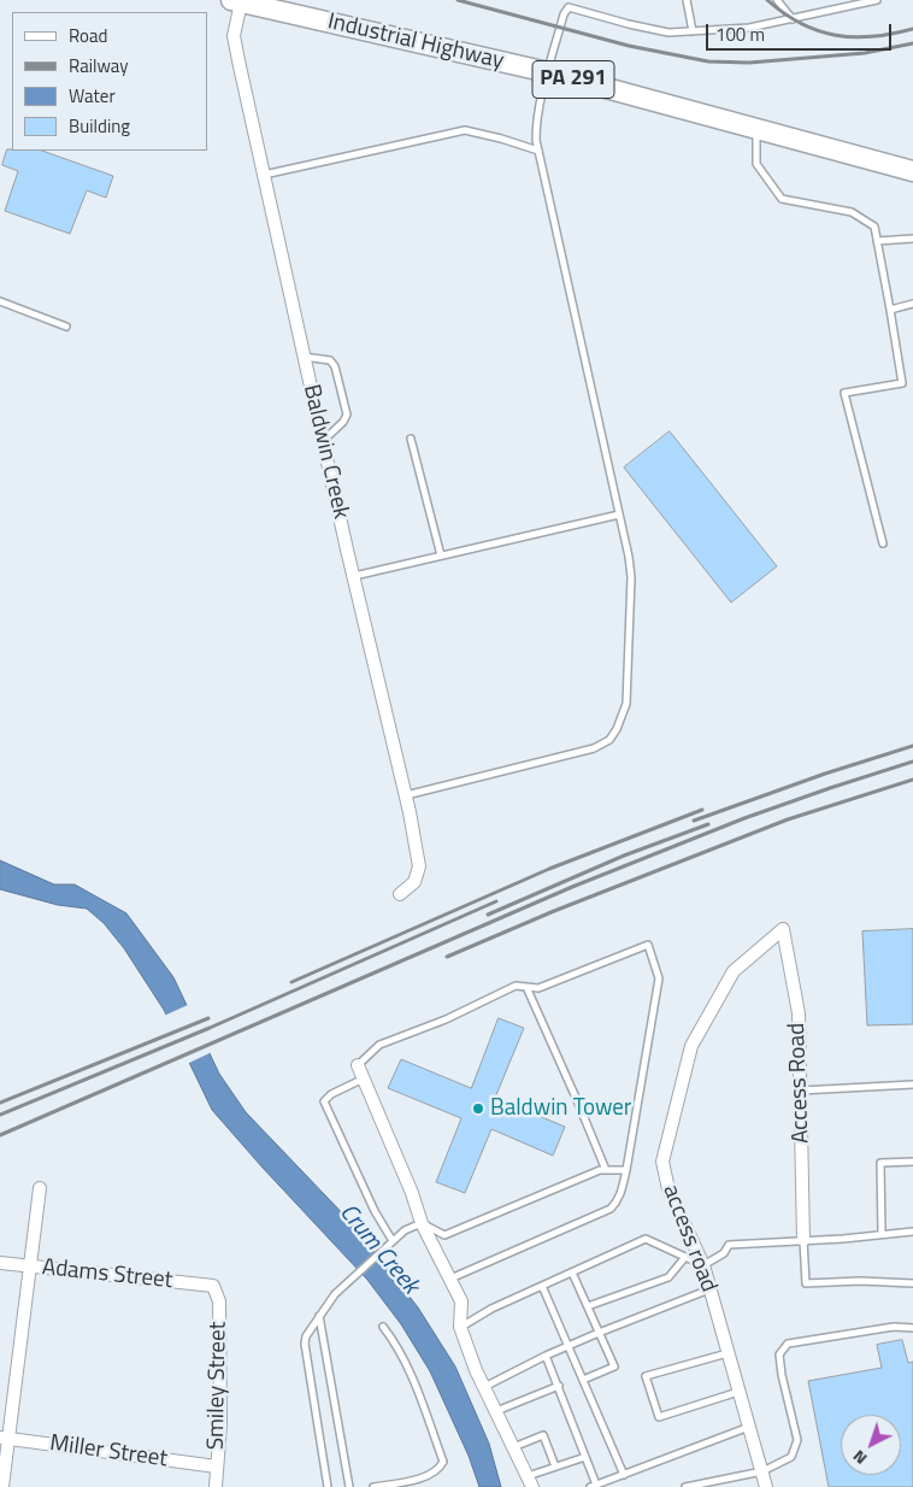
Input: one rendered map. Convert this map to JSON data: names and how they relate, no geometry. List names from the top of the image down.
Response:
{
  "streets": {
    "main road": ["Industrial Highway", "PA 291"],
    "street": [
      "Baldwin Creek",
      "Access Road",
      "access road",
      "Adams Street",
      "Smiley Street",
      "Miller Street"
    ]
  },
  "crossings": [
    ["Industrial Highway", "Baldwin Creek"],
    ["Access Road", "access road"],
    ["Adams Street", "Smiley Street"],
    ["Smiley Street", "Miller Street"]
  ],
  "water": ["Crum Creek"],
  "places": ["Baldwin Tower"],
  "legend": [
    "Road",
    "Railway",
    "Water",
    "Building"
  ],
  "scale_bar": "100 m",
  "north": "bottom left"
}
